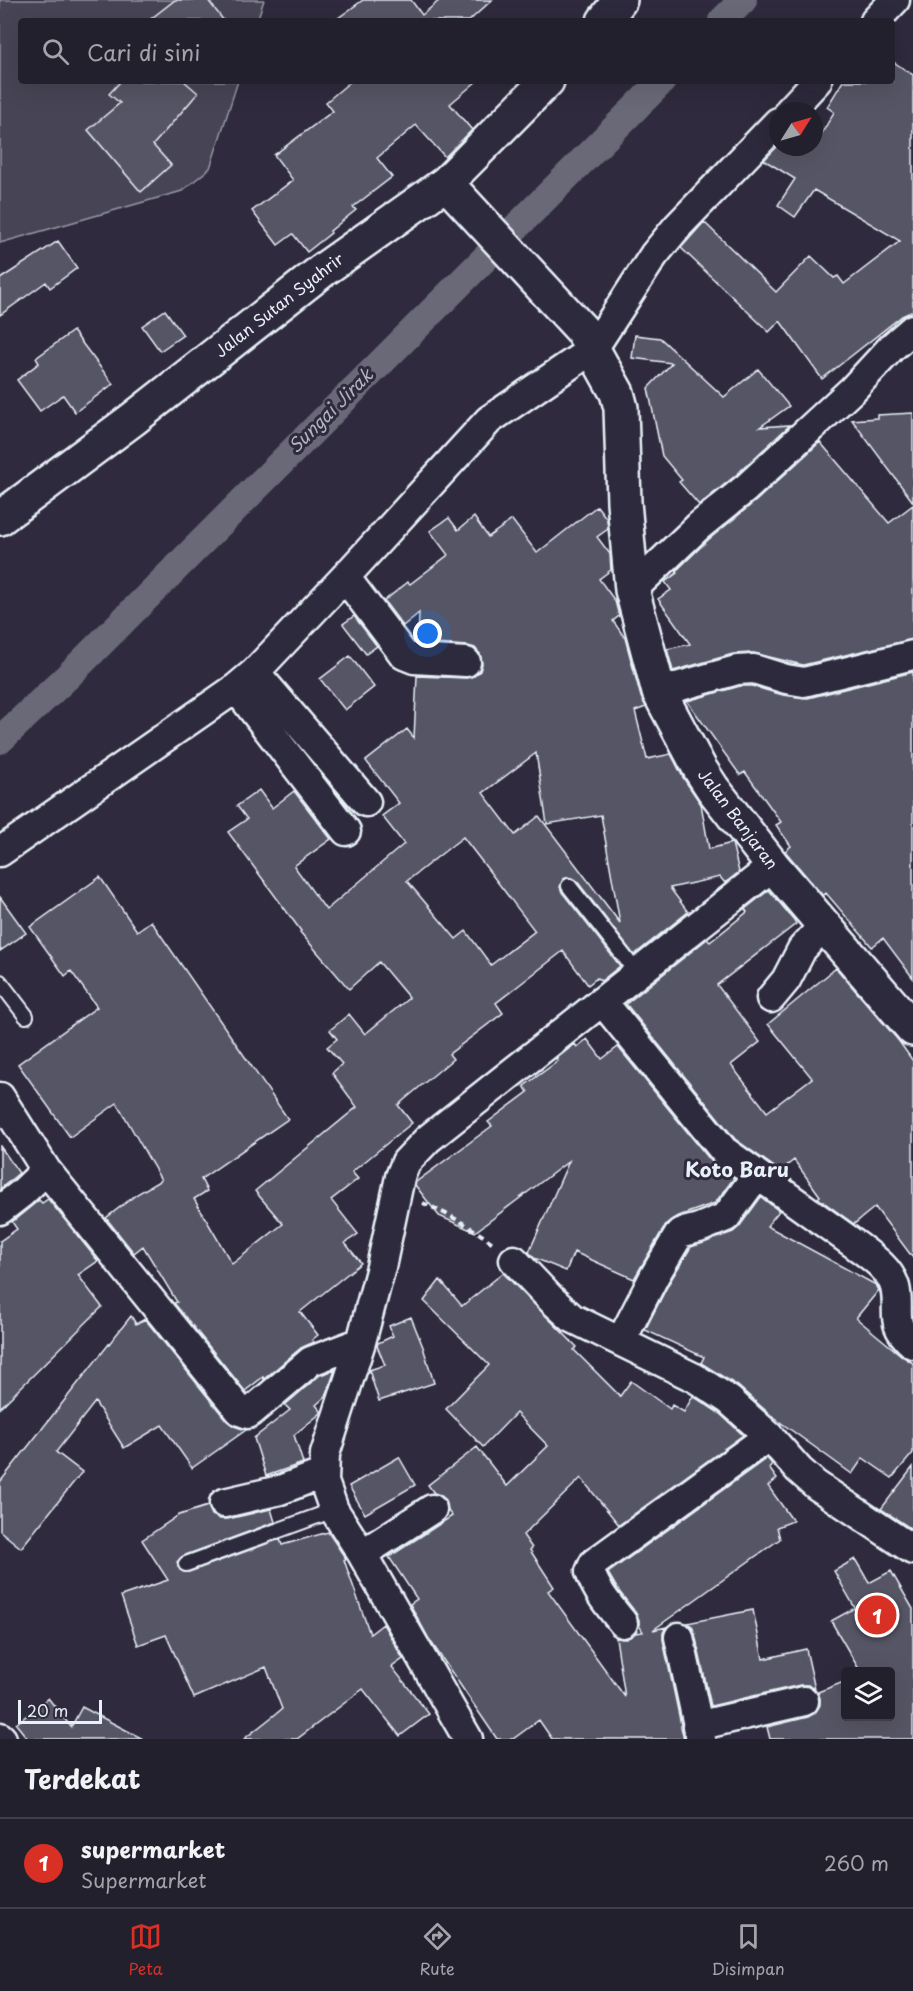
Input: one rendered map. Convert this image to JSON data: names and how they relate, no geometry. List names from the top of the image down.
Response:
{
  "streets": {
    "street": ["Jalan Sutan Syahrir", "Jalan Banjaran"]
  },
  "crossings": [
    ["Jalan Sutan Syahrir", "Jalan Banjaran"]
  ],
  "districts": ["Koto Baru"],
  "water": ["Sungai Jirak"],
  "scale_bar": "20 m",
  "north": "top right",
  "page": {
    "search": "Cari di sini",
    "pins": "1",
    "scale": "20 m",
    "heading": "Terdekat",
    "list": [
      {
        "mark": "1",
        "name": "supermarket",
        "note": "Supermarket",
        "value": "260 m"
      }
    ],
    "nav": ["Peta", "Rute", "Disimpan"]
  }
}
